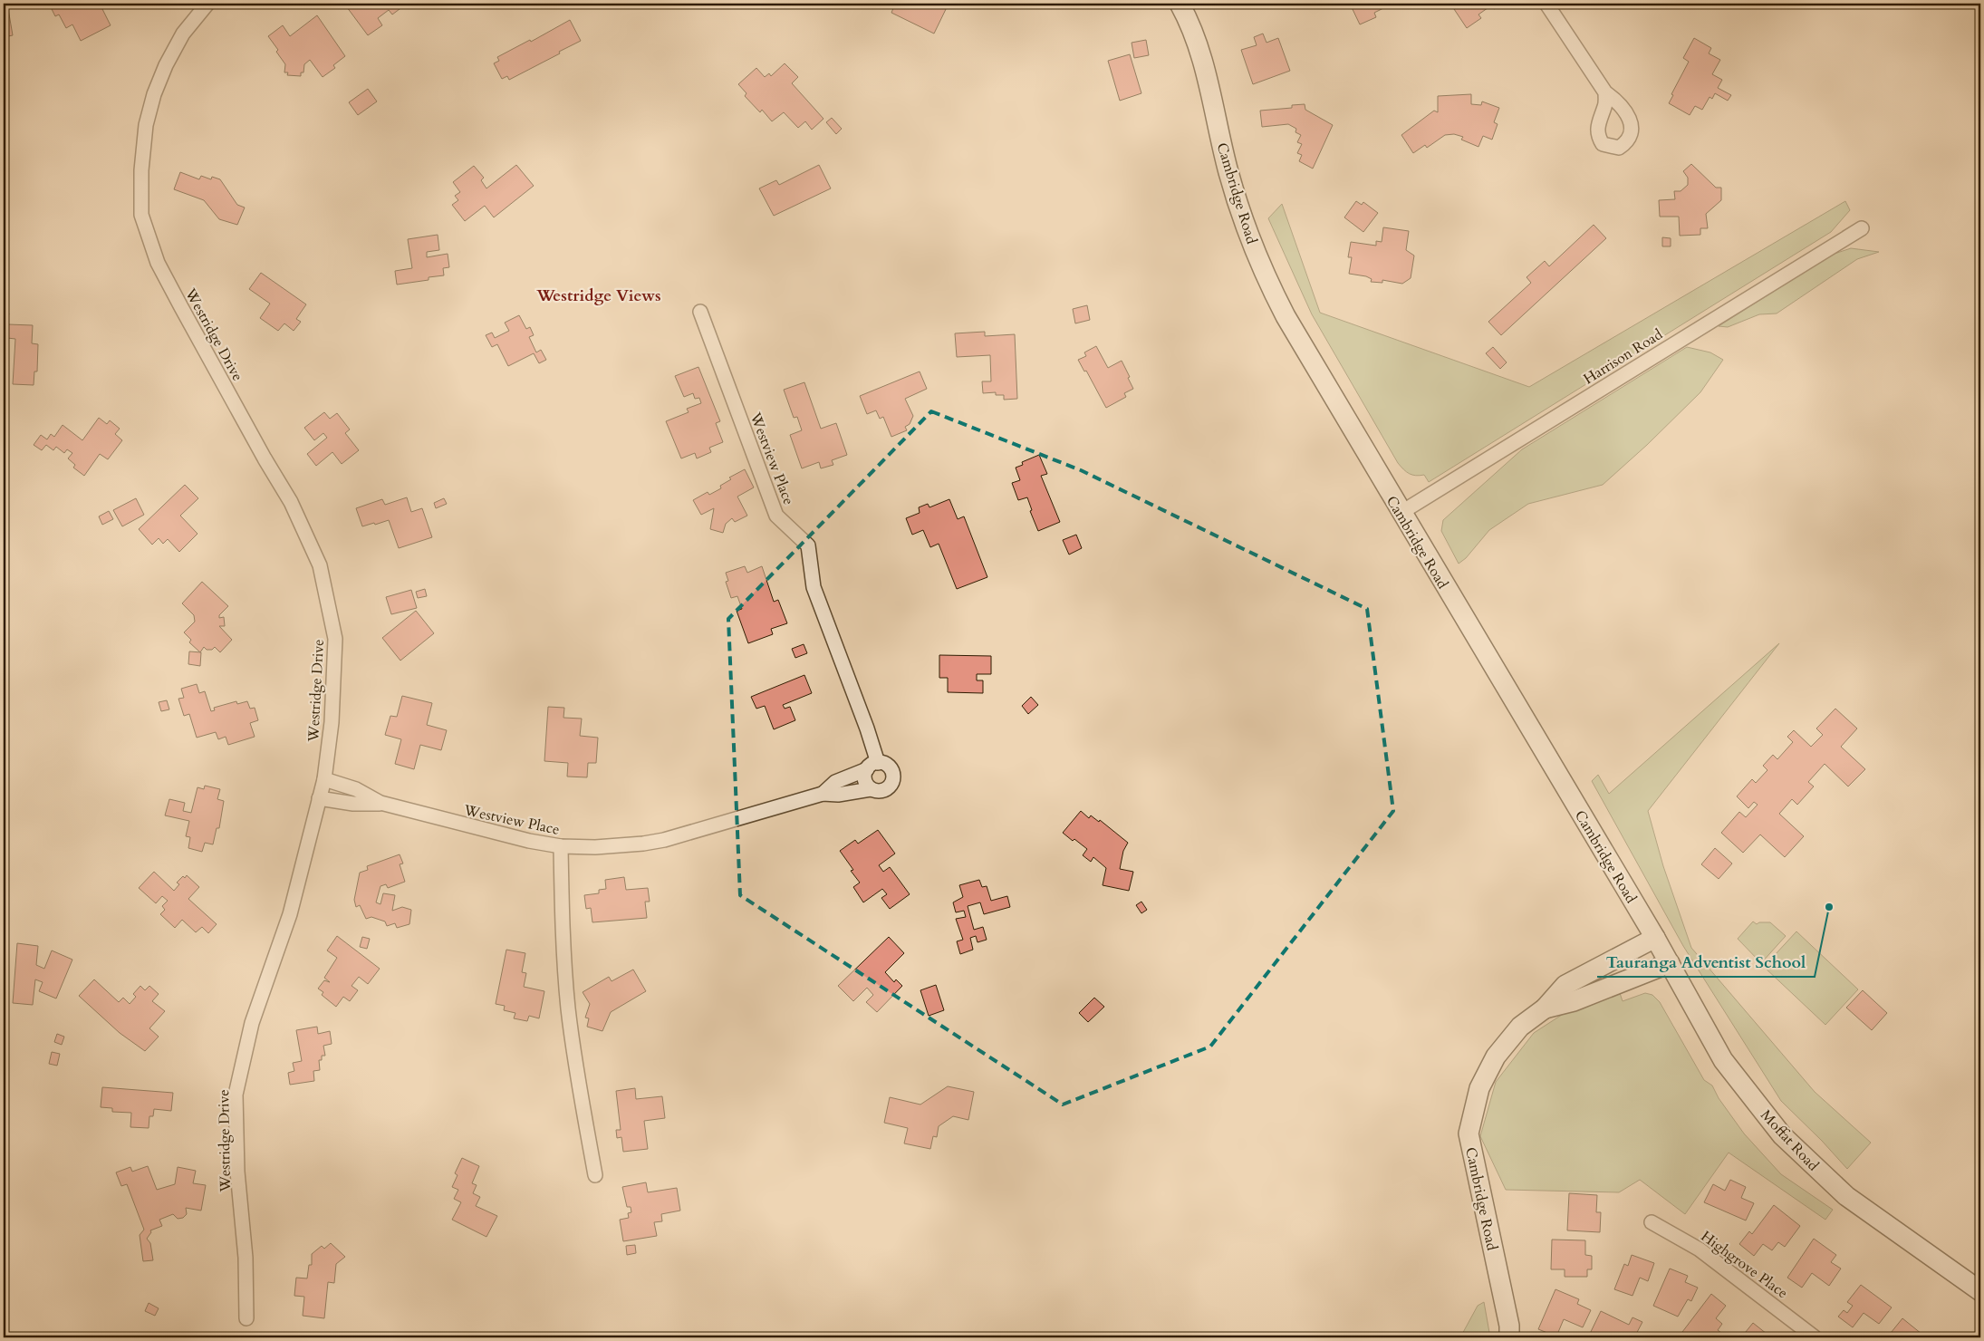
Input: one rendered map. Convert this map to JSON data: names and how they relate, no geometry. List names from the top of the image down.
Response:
{
  "streets": {
    "main road": ["Cambridge Road", "Moffat Road"],
    "street": [
      "Westridge Drive",
      "Harrison Road",
      "Westview Place",
      "Highgrove Place"
    ]
  },
  "crossings": [
    ["Cambridge Road", "Harrison Road"],
    ["Cambridge Road", "Moffat Road"],
    ["Westridge Drive", "Westview Place"]
  ],
  "districts": ["Westridge Views"],
  "places": ["Tauranga Adventist School"]
}
